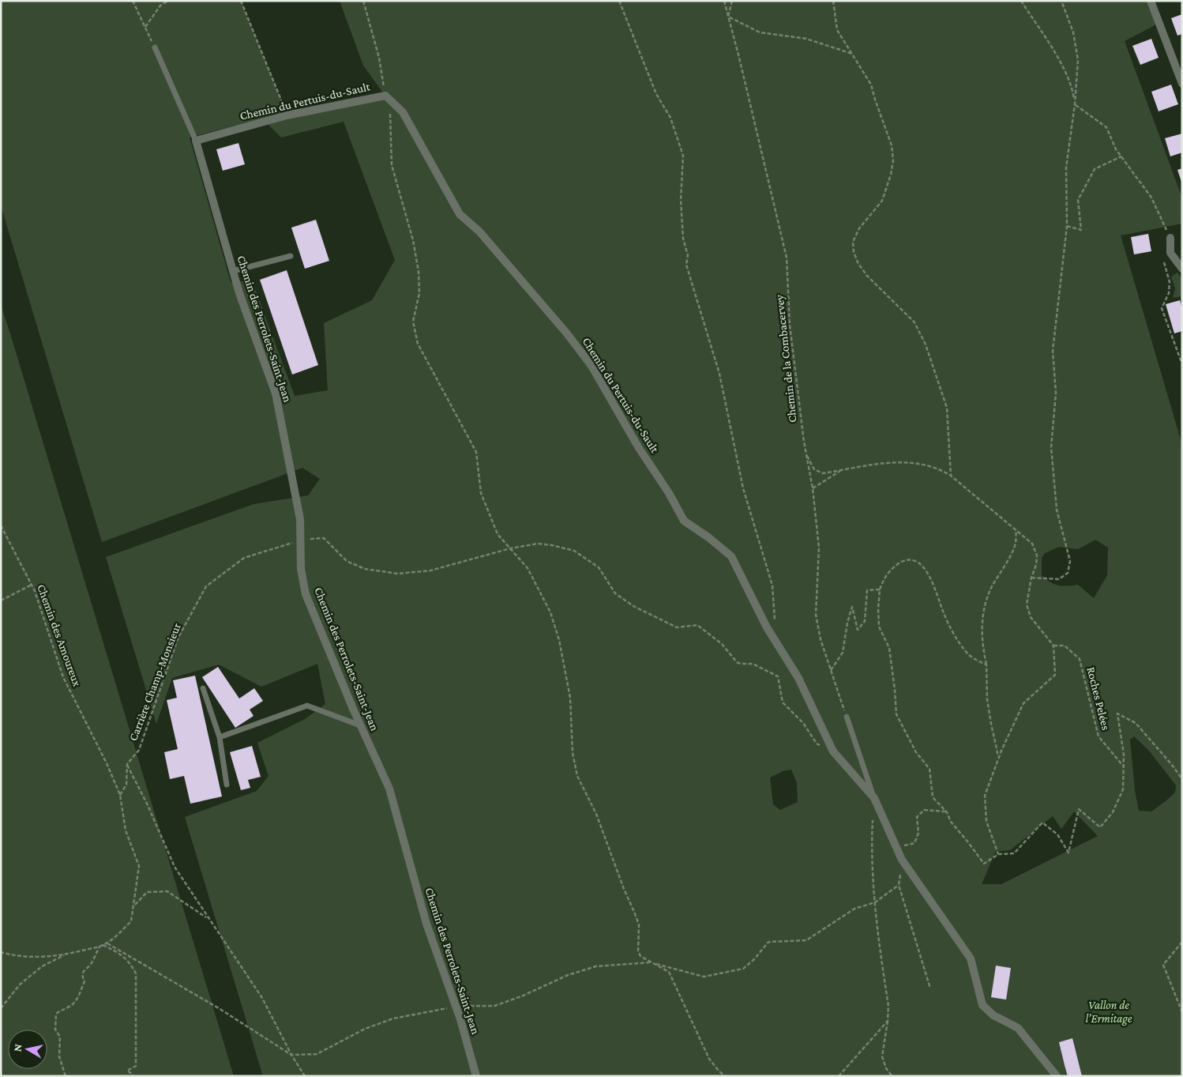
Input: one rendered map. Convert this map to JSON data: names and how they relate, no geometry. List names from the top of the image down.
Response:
{
  "streets": {
    "street": ["Chemin du Pertuis-du-Sault", "Chemin des Perrolets-Saint-Jean"],
    "path": [
      "Chemin de la Combacervey",
      "Chemin des Amoureux",
      "Carrière Champ-Monsieur",
      "Roches Pelées"
    ]
  },
  "crossings": [
    ["Chemin du Pertuis-du-Sault", "Chemin des Perrolets-Saint-Jean"],
    ["Chemin du Pertuis-du-Sault", "Chemin de la Combacervey"],
    ["Chemin des Perrolets-Saint-Jean", "Carrière Champ-Monsieur"]
  ],
  "parks": ["Vallon de l’Ermitage"],
  "north": "left"
}
